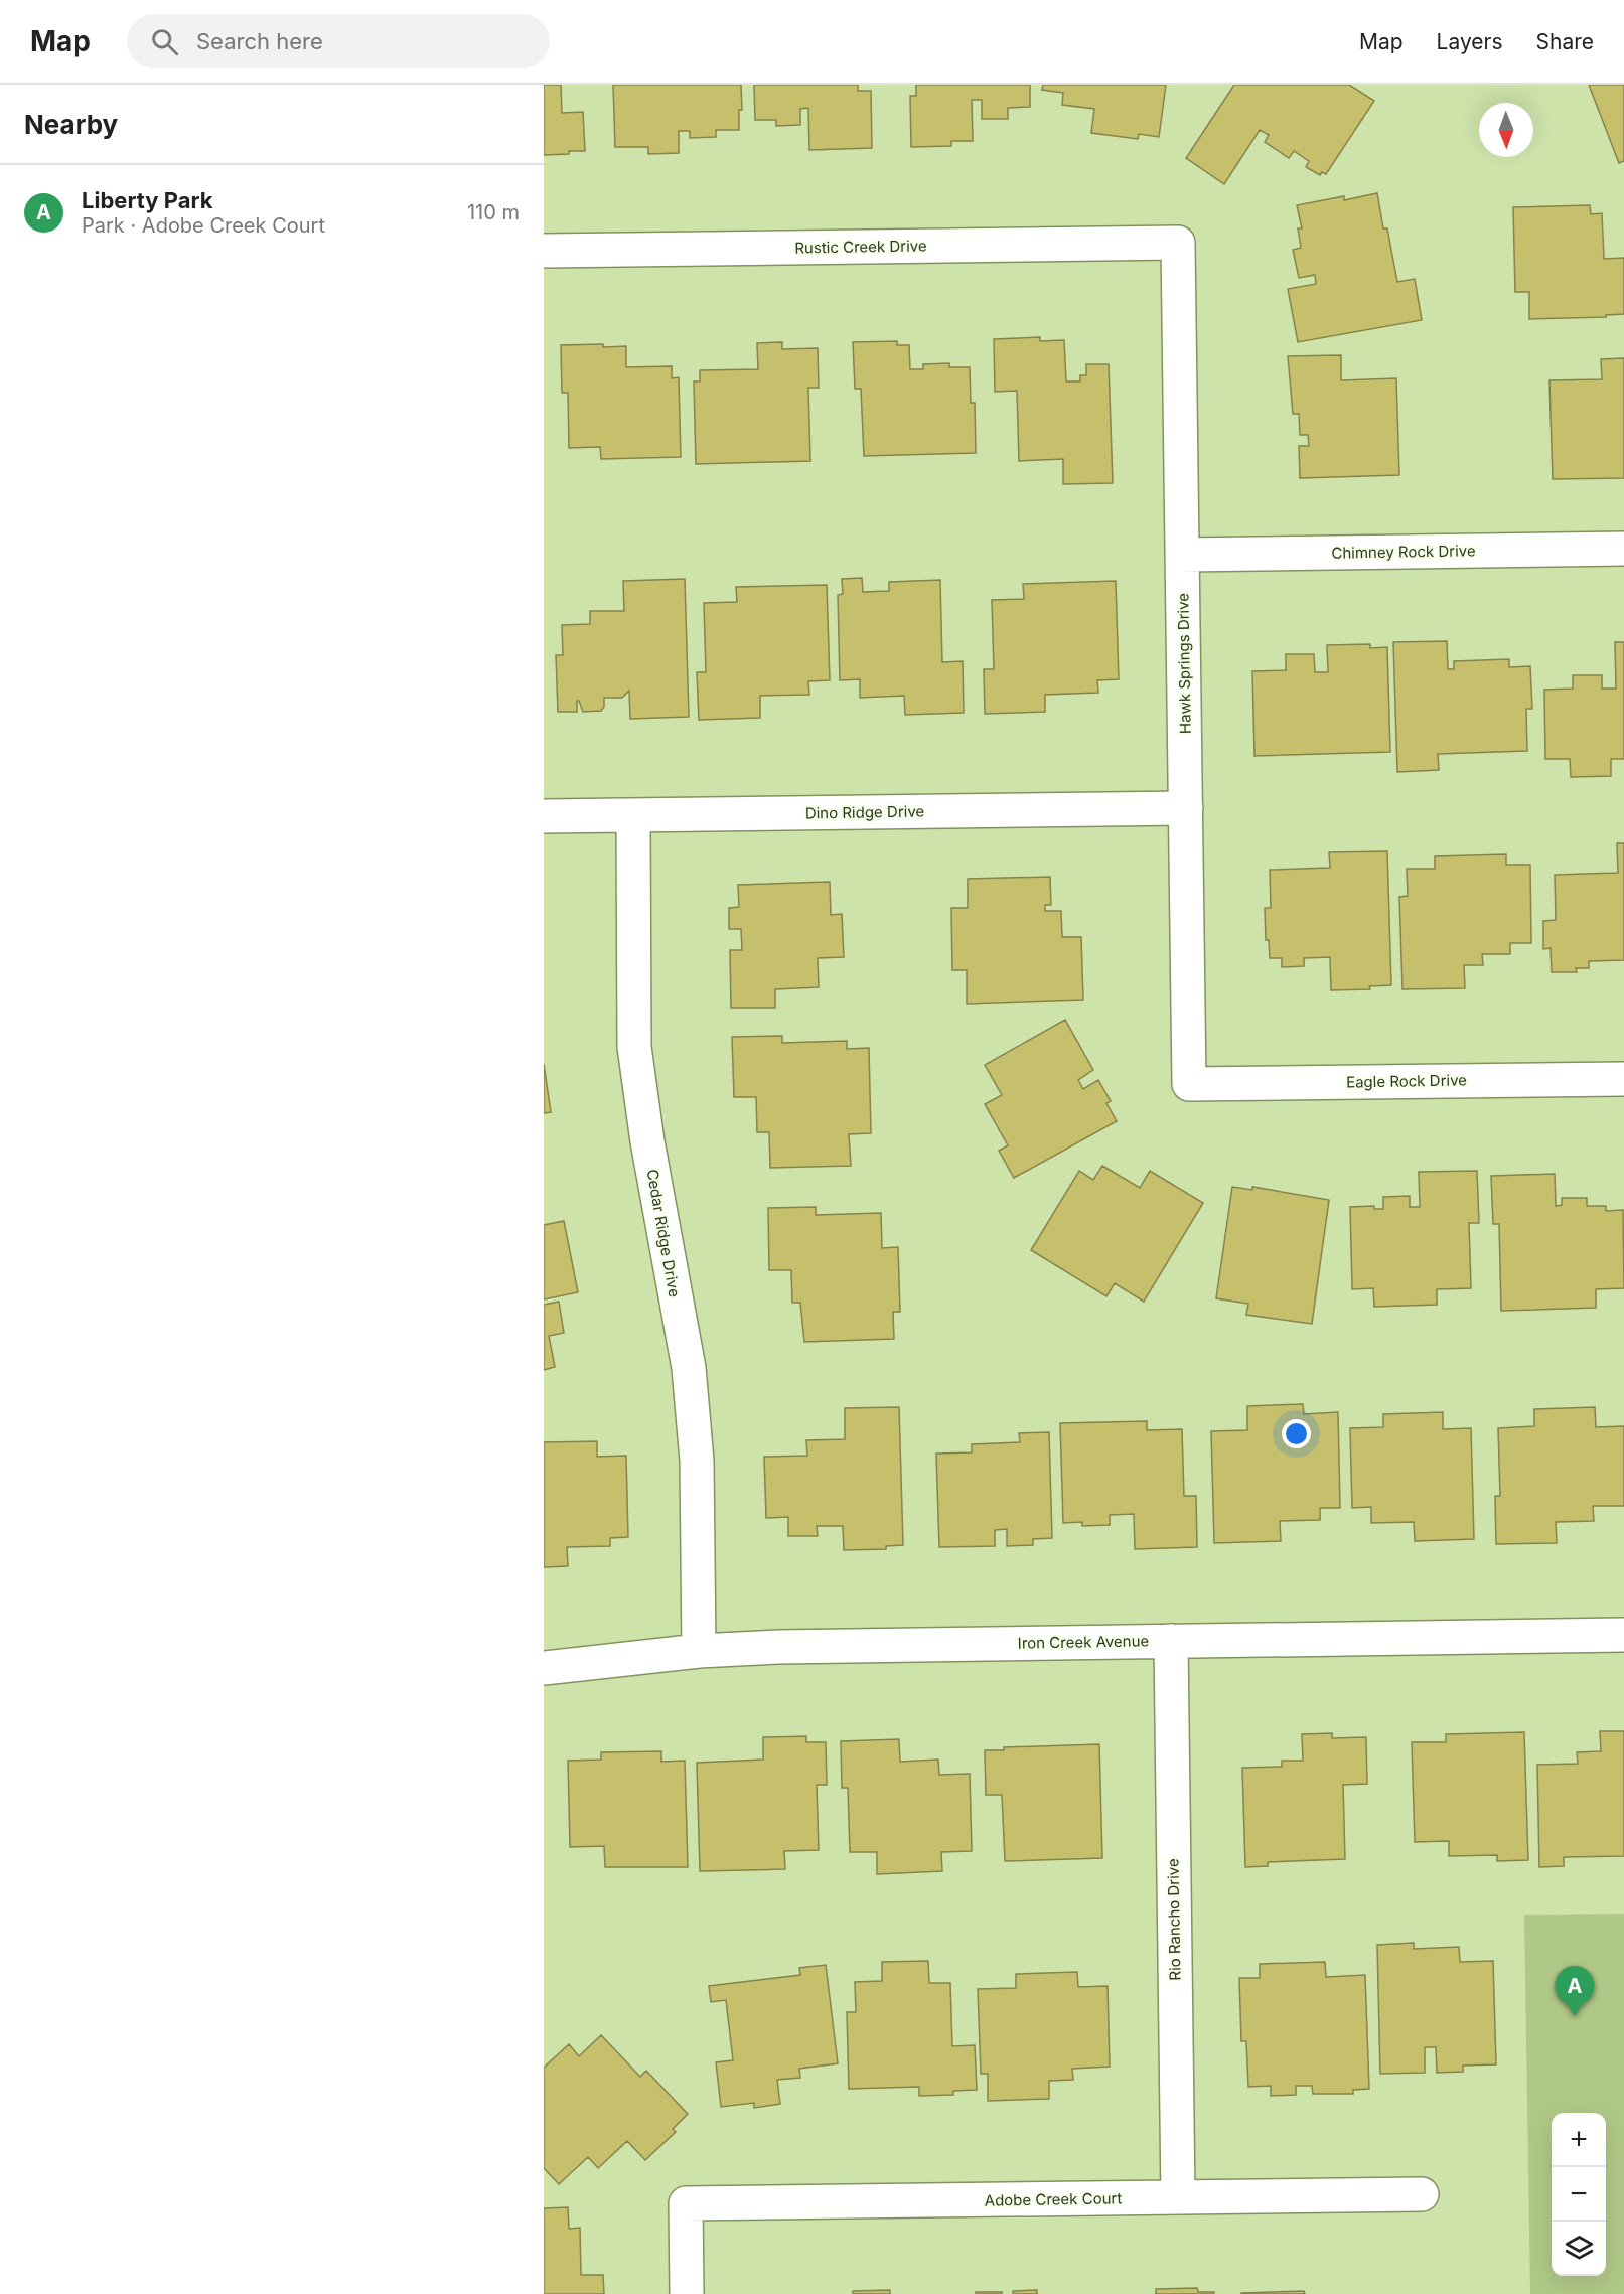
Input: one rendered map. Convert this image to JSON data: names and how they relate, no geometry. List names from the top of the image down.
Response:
{
  "streets": {
    "street": [
      "Rustic Creek Drive",
      "Chimney Rock Drive",
      "Hawk Springs Drive",
      "Dino Ridge Drive",
      "Eagle Rock Drive",
      "Cedar Ridge Drive",
      "Iron Creek Avenue",
      "Rio Rancho Drive",
      "Adobe Creek Court"
    ]
  },
  "crossings": [
    ["Rustic Creek Drive", "Hawk Springs Drive"],
    ["Chimney Rock Drive", "Hawk Springs Drive"],
    ["Hawk Springs Drive", "Dino Ridge Drive"],
    ["Hawk Springs Drive", "Eagle Rock Drive"],
    ["Dino Ridge Drive", "Cedar Ridge Drive"],
    ["Cedar Ridge Drive", "Iron Creek Avenue"],
    ["Iron Creek Avenue", "Rio Rancho Drive"],
    ["Rio Rancho Drive", "Adobe Creek Court"]
  ],
  "north": "bottom",
  "page": {
    "header": "Map",
    "search": "Search here",
    "nav": ["Map", "Layers", "Share"],
    "heading": "Nearby",
    "list": [
      {
        "mark": "A",
        "name": "Liberty Park",
        "note": "Park · Adobe Creek Court",
        "value": "110 m"
      }
    ],
    "pins": "A",
    "map_buttons": ["+", "−"]
  }
}
